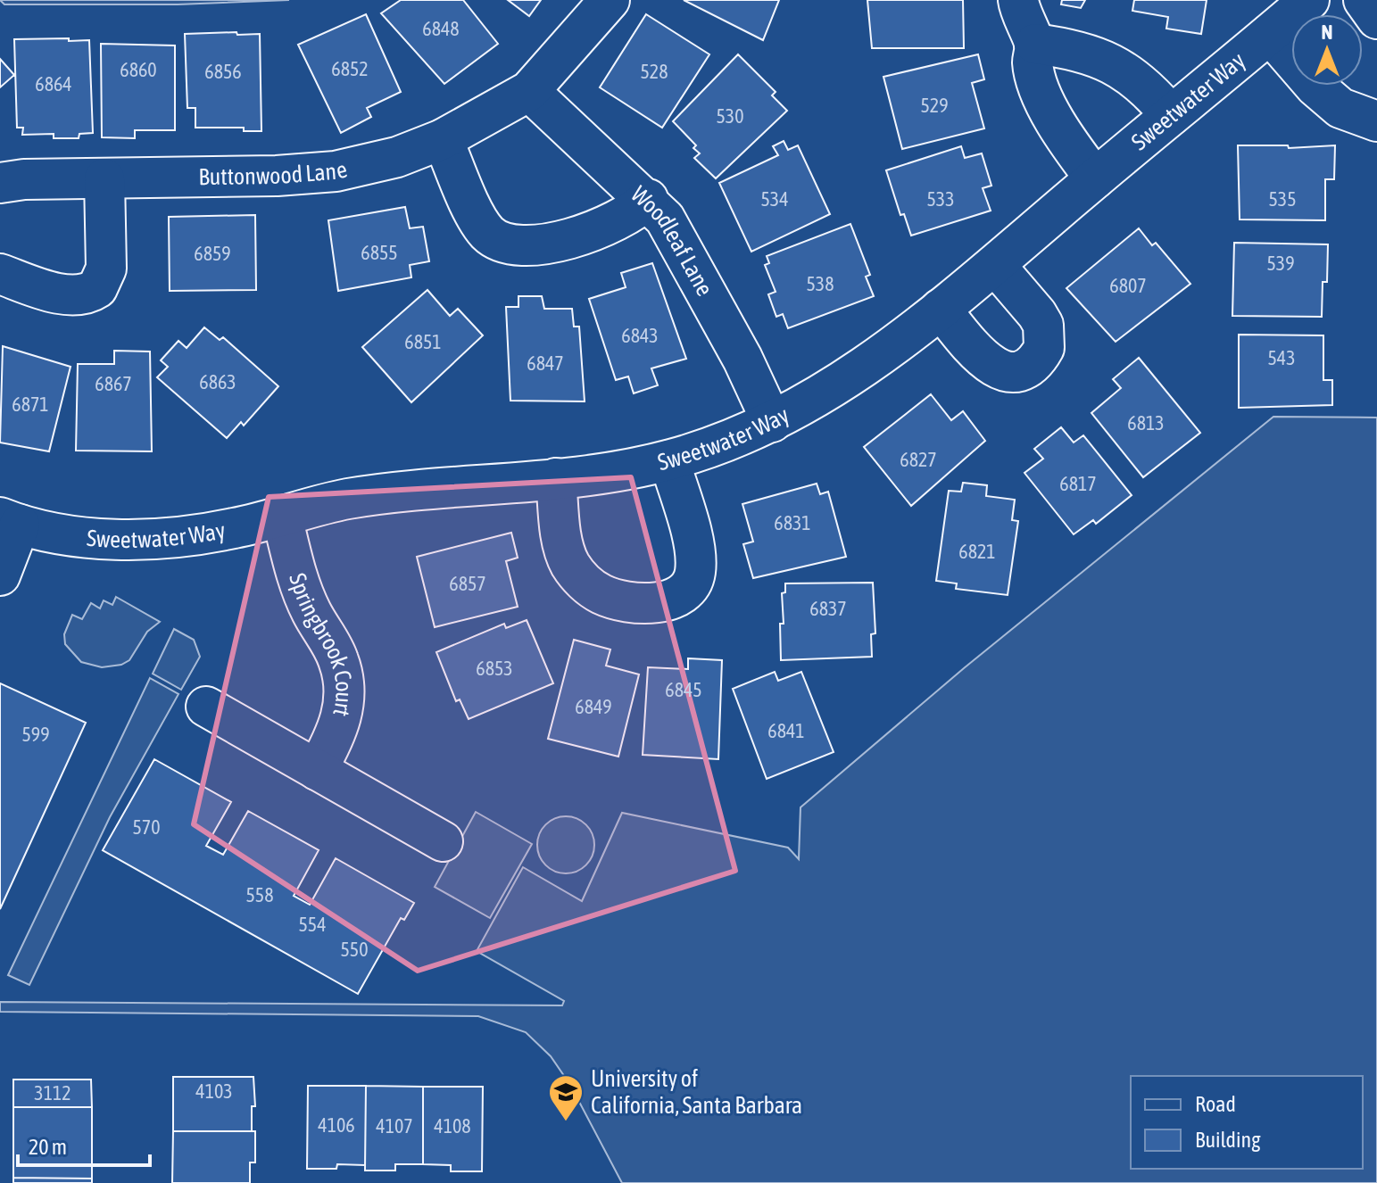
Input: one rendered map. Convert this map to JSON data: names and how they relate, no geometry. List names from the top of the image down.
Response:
{
  "streets": {
    "street": [
      "Sweetwater Way",
      "Buttonwood Lane",
      "Woodleaf Lane",
      "Springbrook Court"
    ]
  },
  "crossings": [
    ["Sweetwater Way", "Woodleaf Lane"],
    ["Sweetwater Way", "Springbrook Court"],
    ["Buttonwood Lane", "Woodleaf Lane"]
  ],
  "places": {
    "school or university": ["University of California, Santa Barbara"]
  },
  "house_numbers": [
    "6848",
    "6852",
    "6860",
    "6856",
    "528",
    "6864",
    "529",
    "530",
    "534",
    "533",
    "535",
    "6855",
    "6859",
    "539",
    "538",
    "6807",
    "6843",
    "6851",
    "543",
    "6847",
    "6863",
    "6867",
    "6871",
    "6813",
    "6827",
    "6817",
    "6831",
    "6821",
    "6857",
    "6837",
    "6853",
    "6845",
    "6849",
    "6841",
    "599",
    "570",
    "558",
    "554",
    "550",
    "4103",
    "3112",
    "4106",
    "4107",
    "4108"
  ],
  "legend": ["Road", "Building"],
  "scale_bar": "20 m",
  "north": "top"
}
